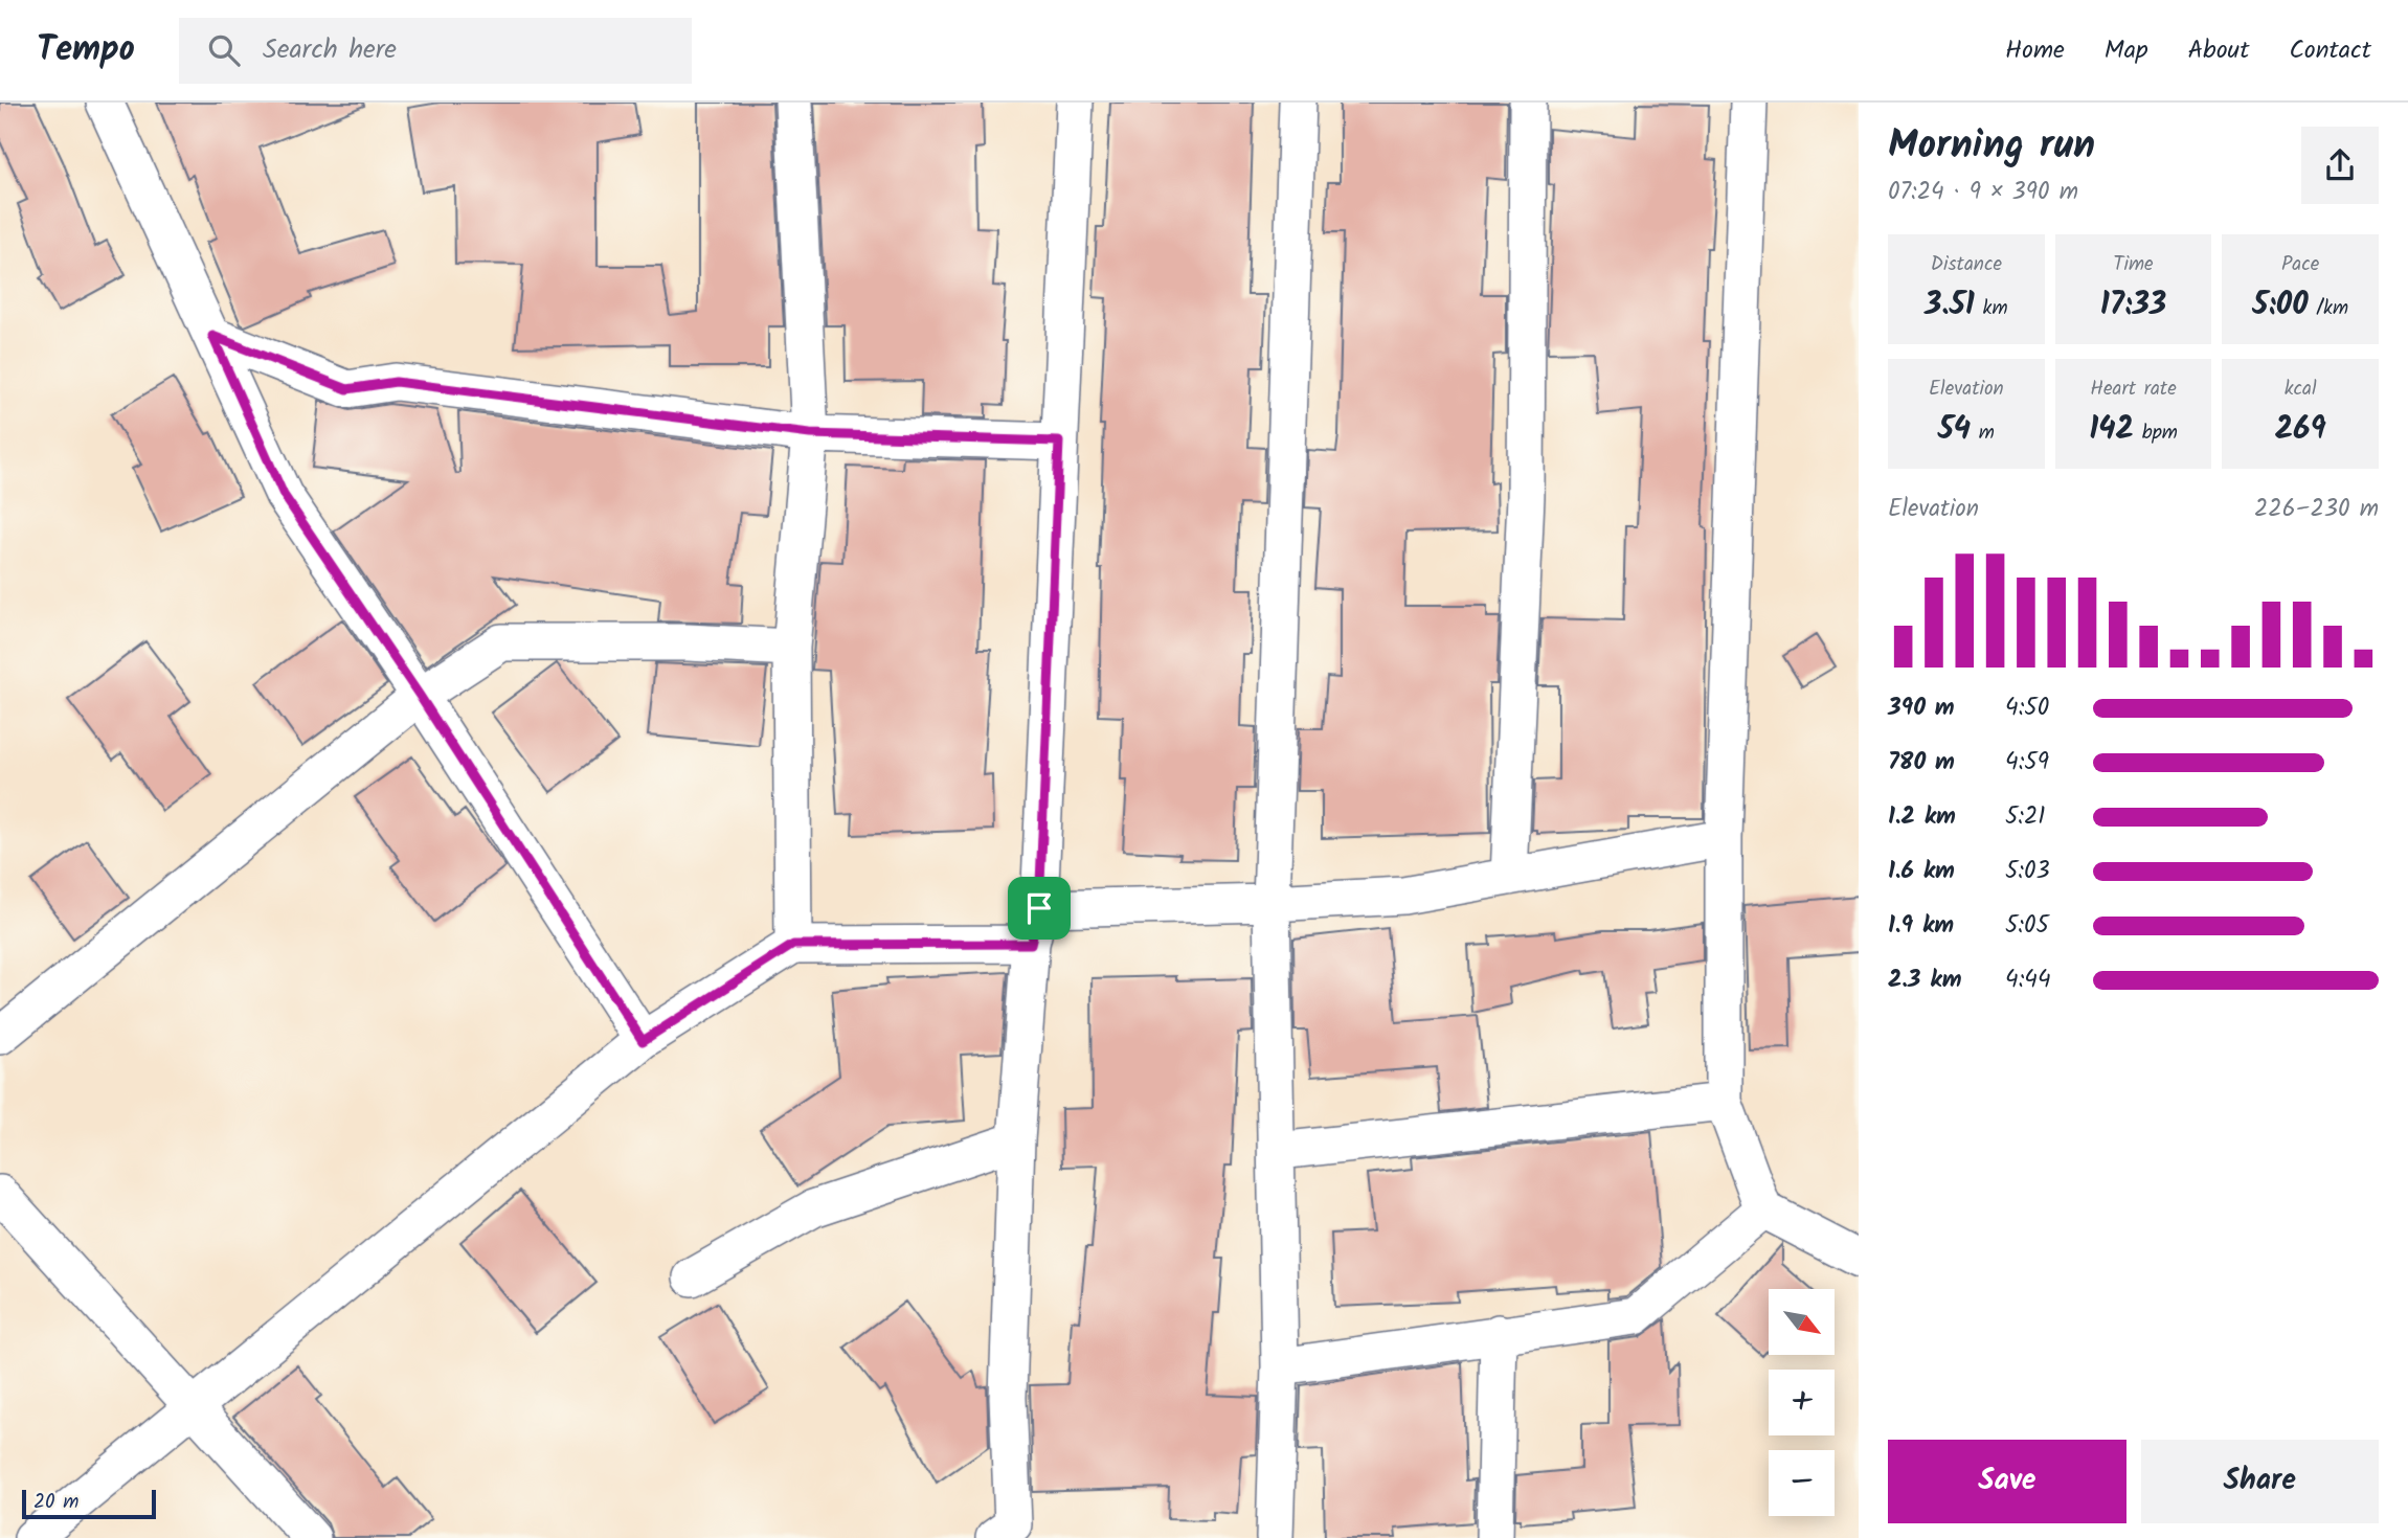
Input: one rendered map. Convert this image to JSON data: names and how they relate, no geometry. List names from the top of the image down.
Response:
{
  "scale_bar": "20 m",
  "north": "bottom right",
  "page": {
    "header": "Tempo",
    "search": "Search here",
    "nav": [
      "Home",
      "Map",
      "About",
      "Contact"
    ],
    "heading": ["Morning run", "07:24 · 9 × 390 m"],
    "stats": [
      ["Distance", "3.51 km"],
      ["Time", "17:33"],
      ["Pace", "5:00 /km"],
      ["Elevation", "54 m"],
      ["Heart rate", "142 bpm"],
      ["kcal", "269"]
    ],
    "chart": ["Elevation", "226–230 m"],
    "list": [
      {
        "name": "390 m",
        "note": "4:50"
      },
      {
        "name": "780 m",
        "note": "4:59"
      },
      {
        "name": "1.2 km",
        "note": "5:21"
      },
      {
        "name": "1.6 km",
        "note": "5:03"
      },
      {
        "name": "1.9 km",
        "note": "5:05"
      },
      {
        "name": "2.3 km",
        "note": "4:44"
      }
    ],
    "map_buttons": ["+", "−"],
    "buttons": ["Save", "Share"],
    "scale": "20 m"
  }
}
